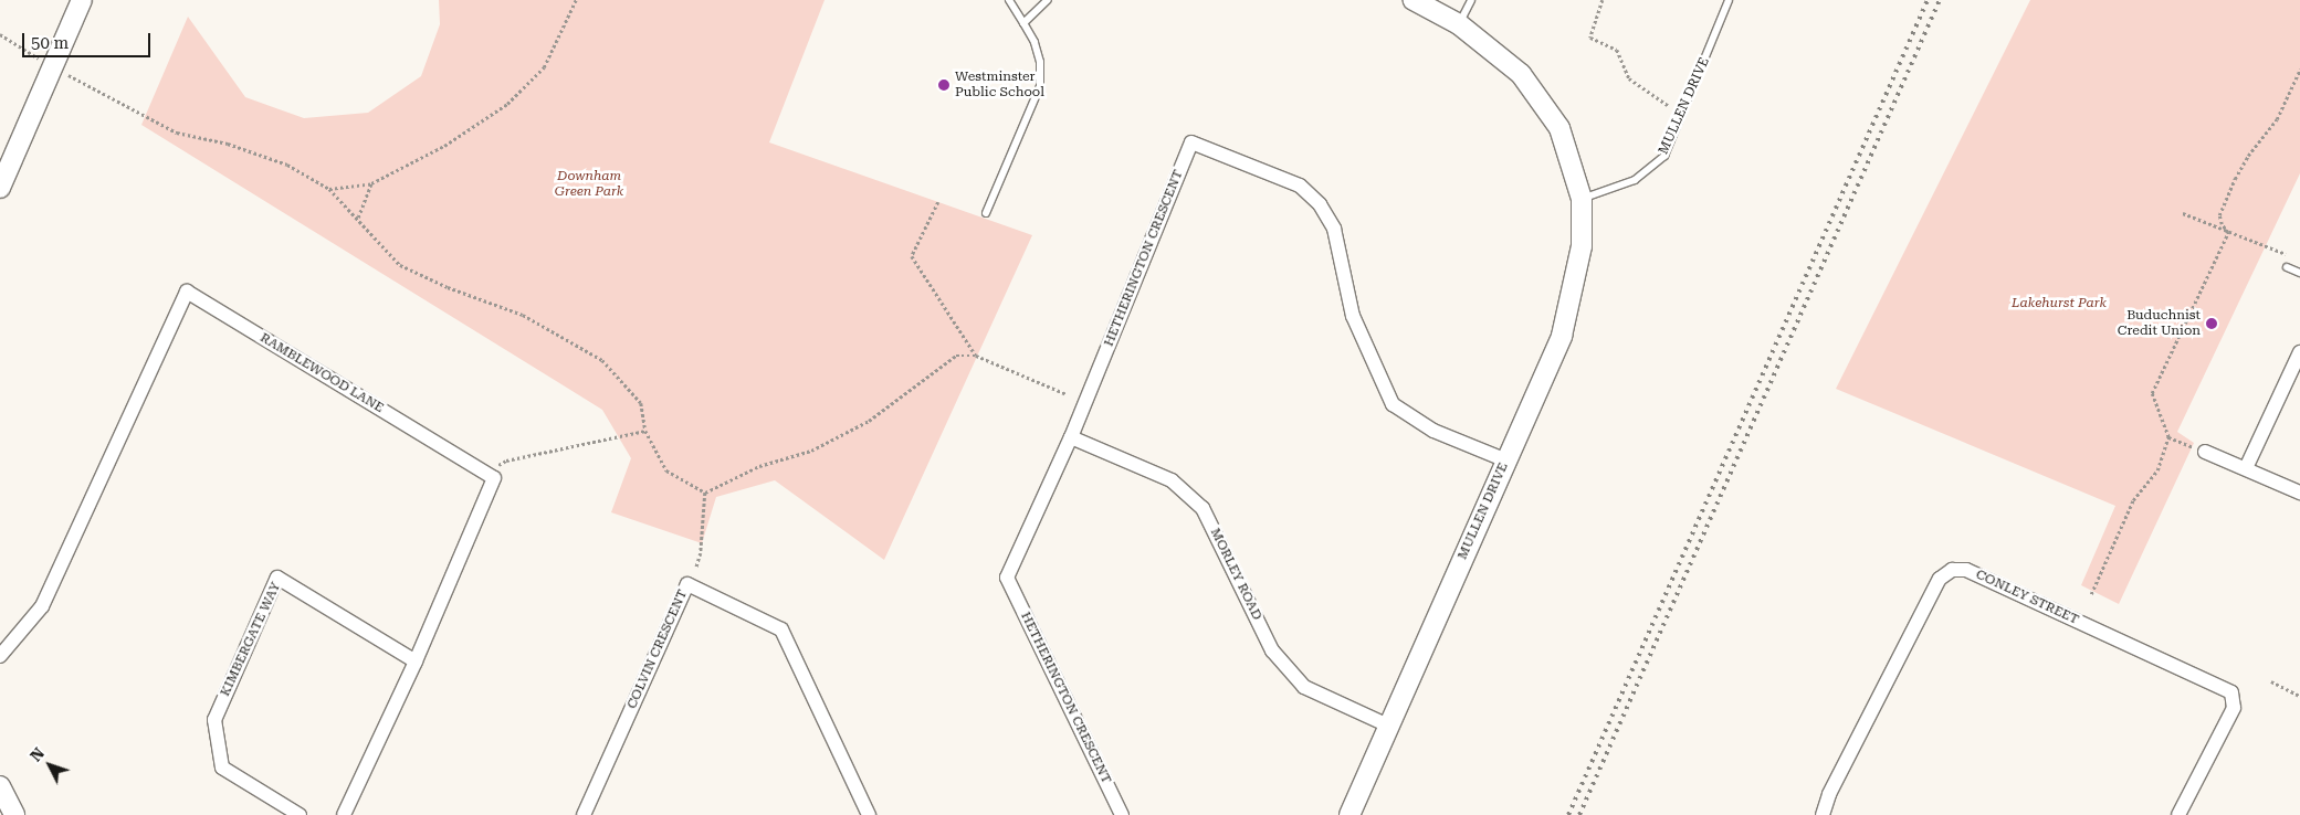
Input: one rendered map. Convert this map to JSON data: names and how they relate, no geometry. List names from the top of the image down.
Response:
{
  "streets": {
    "street": [
      "MULLEN DRIVE",
      "HETHERINGTON CRESCENT",
      "RAMBLEWOOD LANE",
      "MORLEY ROAD",
      "CONLEY STREET",
      "KIMBERGATE WAY",
      "COLVIN CRESCENT"
    ]
  },
  "crossings": [
    ["MULLEN DRIVE", "HETHERINGTON CRESCENT"],
    ["MULLEN DRIVE", "MORLEY ROAD"],
    ["HETHERINGTON CRESCENT", "MORLEY ROAD"],
    ["RAMBLEWOOD LANE", "KIMBERGATE WAY"]
  ],
  "parks": ["Downham Green Park", "Lakehurst Park"],
  "places": ["Westminster Public School", "Buduchnist Credit Union"],
  "scale_bar": "50 m",
  "north": "top left"
}
